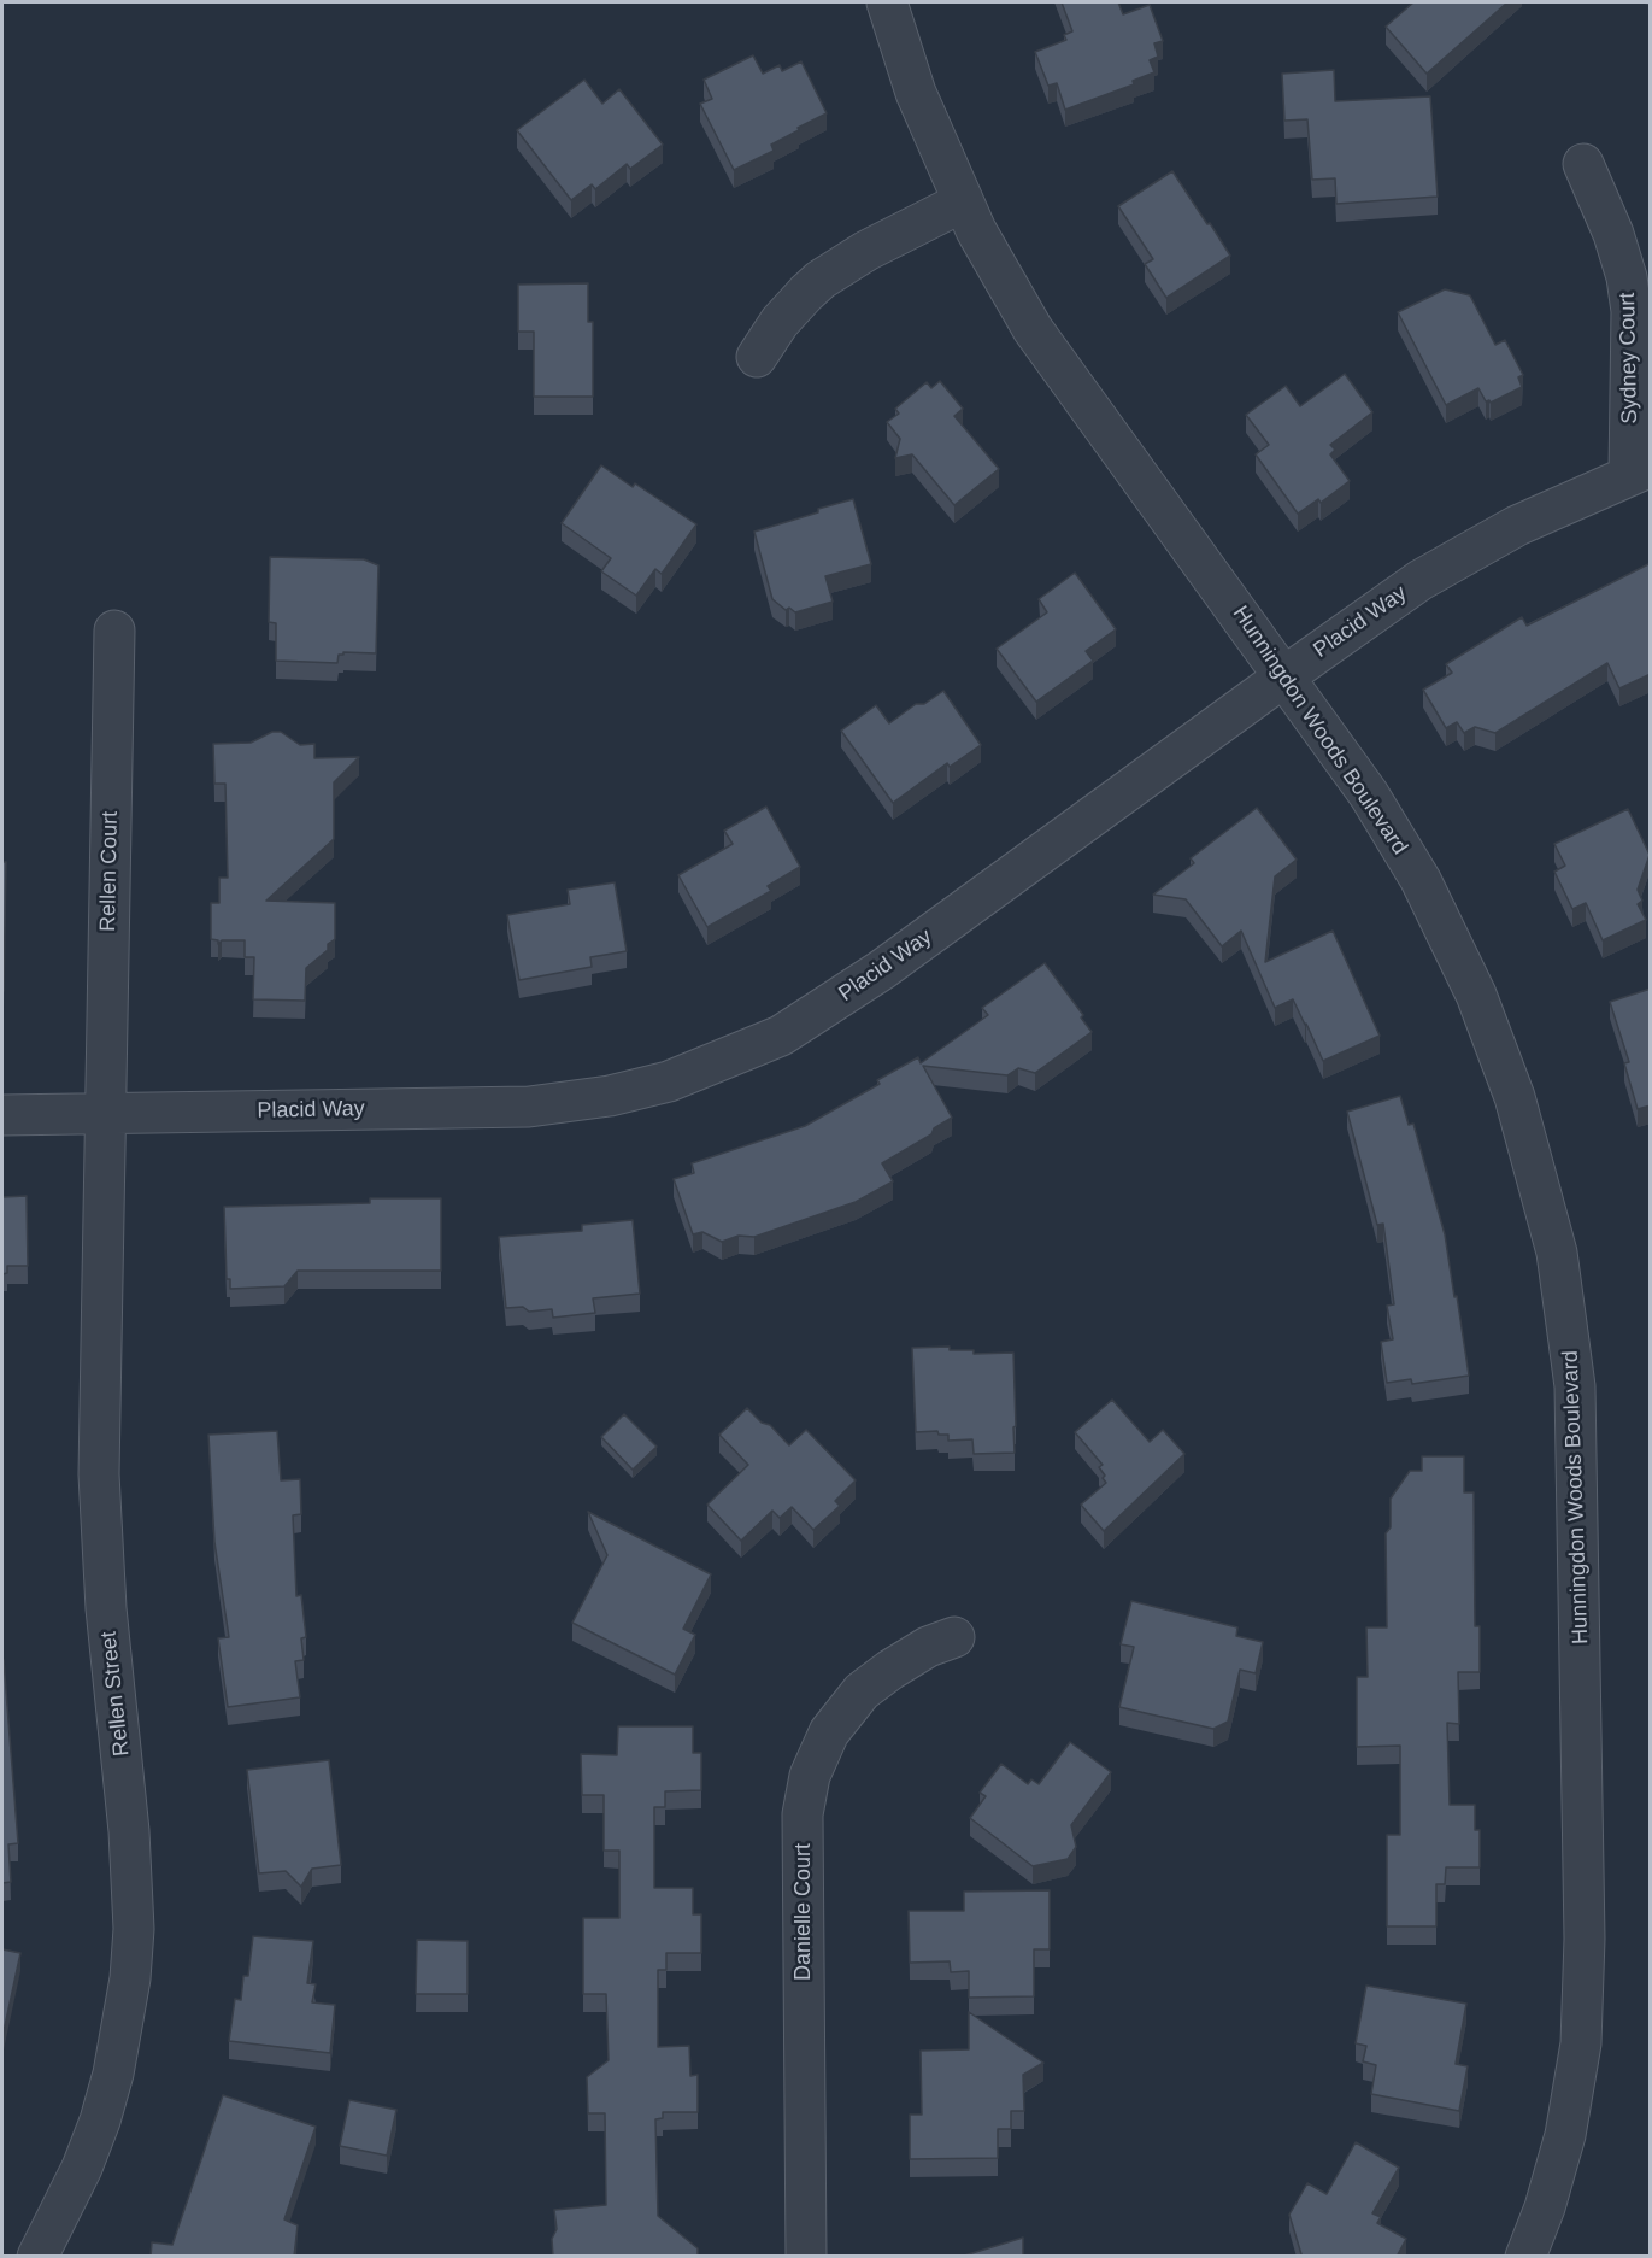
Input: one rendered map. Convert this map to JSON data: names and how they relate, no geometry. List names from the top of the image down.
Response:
{
  "streets": {
    "street": [
      "Sydney Court",
      "Placid Way",
      "Hunningdon Woods Boulevard",
      "Rellen Court",
      "Rellen Street",
      "Danielle Court"
    ]
  },
  "crossings": [
    ["Sydney Court", "Placid Way"],
    ["Placid Way", "Hunningdon Woods Boulevard"],
    ["Placid Way", "Rellen Court"],
    ["Placid Way", "Rellen Street"],
    ["Rellen Court", "Rellen Street"]
  ]
}
